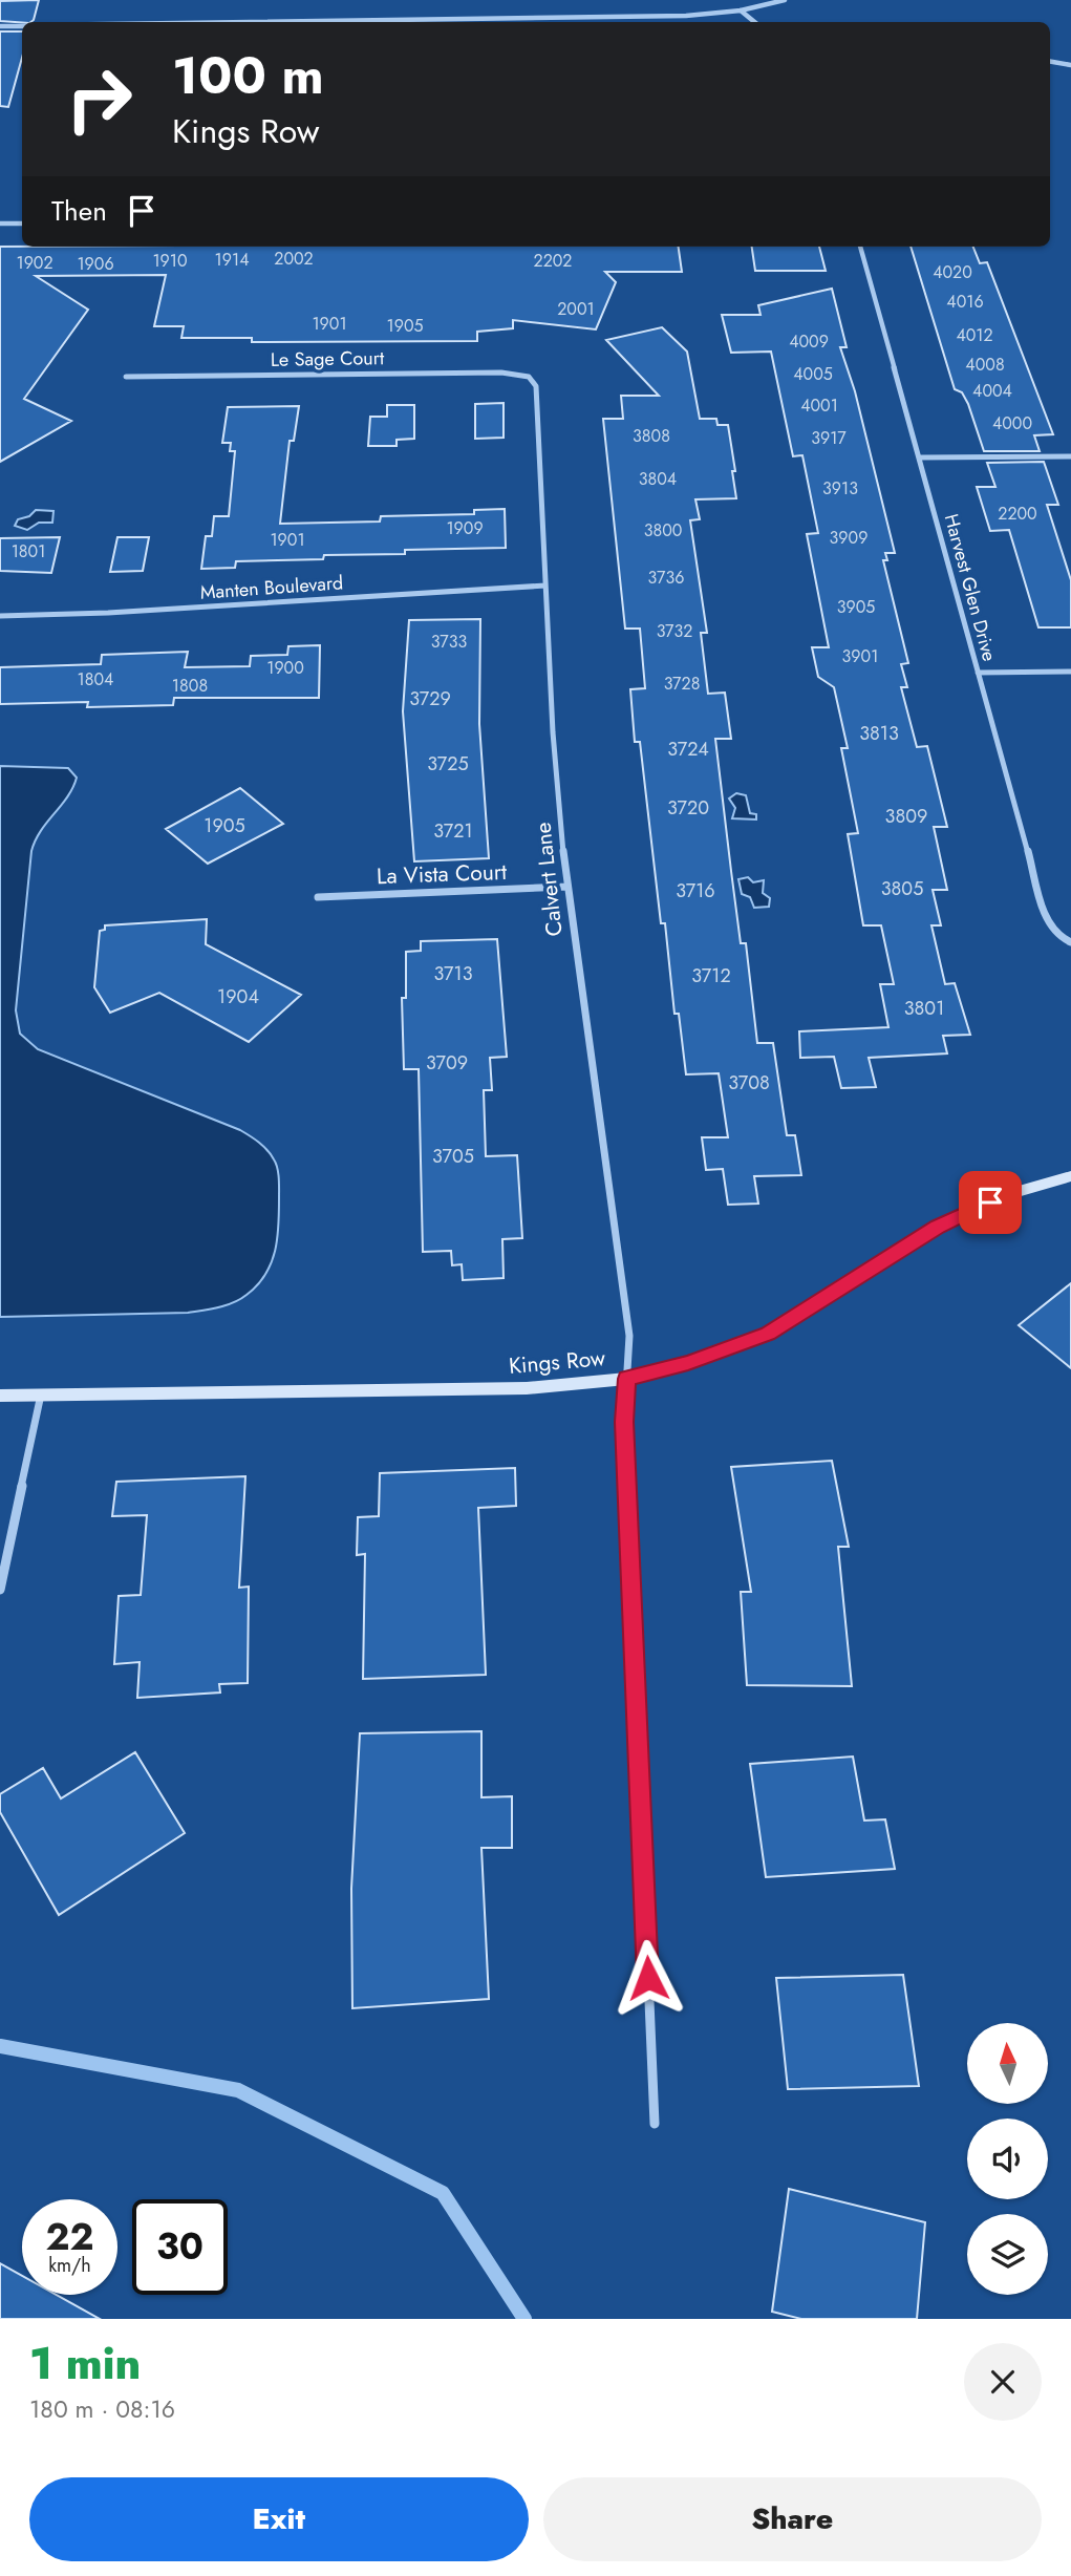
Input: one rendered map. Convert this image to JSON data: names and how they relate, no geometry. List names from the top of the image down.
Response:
{
  "streets": {
    "street": [
      "Le Sage Court",
      "Manten Boulevard",
      "Harvest Glen Drive",
      "La Vista Court",
      "Calvert Lane",
      "Kings Row"
    ]
  },
  "crossings": [
    ["Le Sage Court", "Calvert Lane"],
    ["Manten Boulevard", "Calvert Lane"],
    ["La Vista Court", "Calvert Lane"],
    ["Calvert Lane", "Kings Row"]
  ],
  "house_numbers": [
    "2002",
    "1914",
    "1910",
    "2202",
    "1902",
    "1906",
    "4020",
    "4016",
    "2001",
    "1901",
    "1905",
    "4012",
    "4009",
    "4008",
    "4005",
    "4004",
    "4001",
    "4000",
    "3808",
    "3917",
    "3804",
    "3913",
    "2200",
    "1909",
    "3800",
    "3909",
    "1901",
    "1801",
    "3736",
    "3905",
    "3732",
    "3733",
    "3901",
    "1900",
    "1804",
    "3728",
    "1808",
    "3729",
    "3813",
    "3724",
    "3725",
    "3720",
    "3809",
    "1905",
    "3721",
    "3805",
    "3716",
    "3713",
    "3712",
    "1904",
    "3801",
    "3709",
    "3708",
    "3705"
  ],
  "north": "top",
  "page": {
    "turn": ["100 m", "Kings Row"],
    "then": "Then",
    "speed": "22 km/h",
    "limit": "30",
    "heading": ["1 min", "180 m · 08:16"],
    "buttons": ["Exit", "Share"]
  }
}
